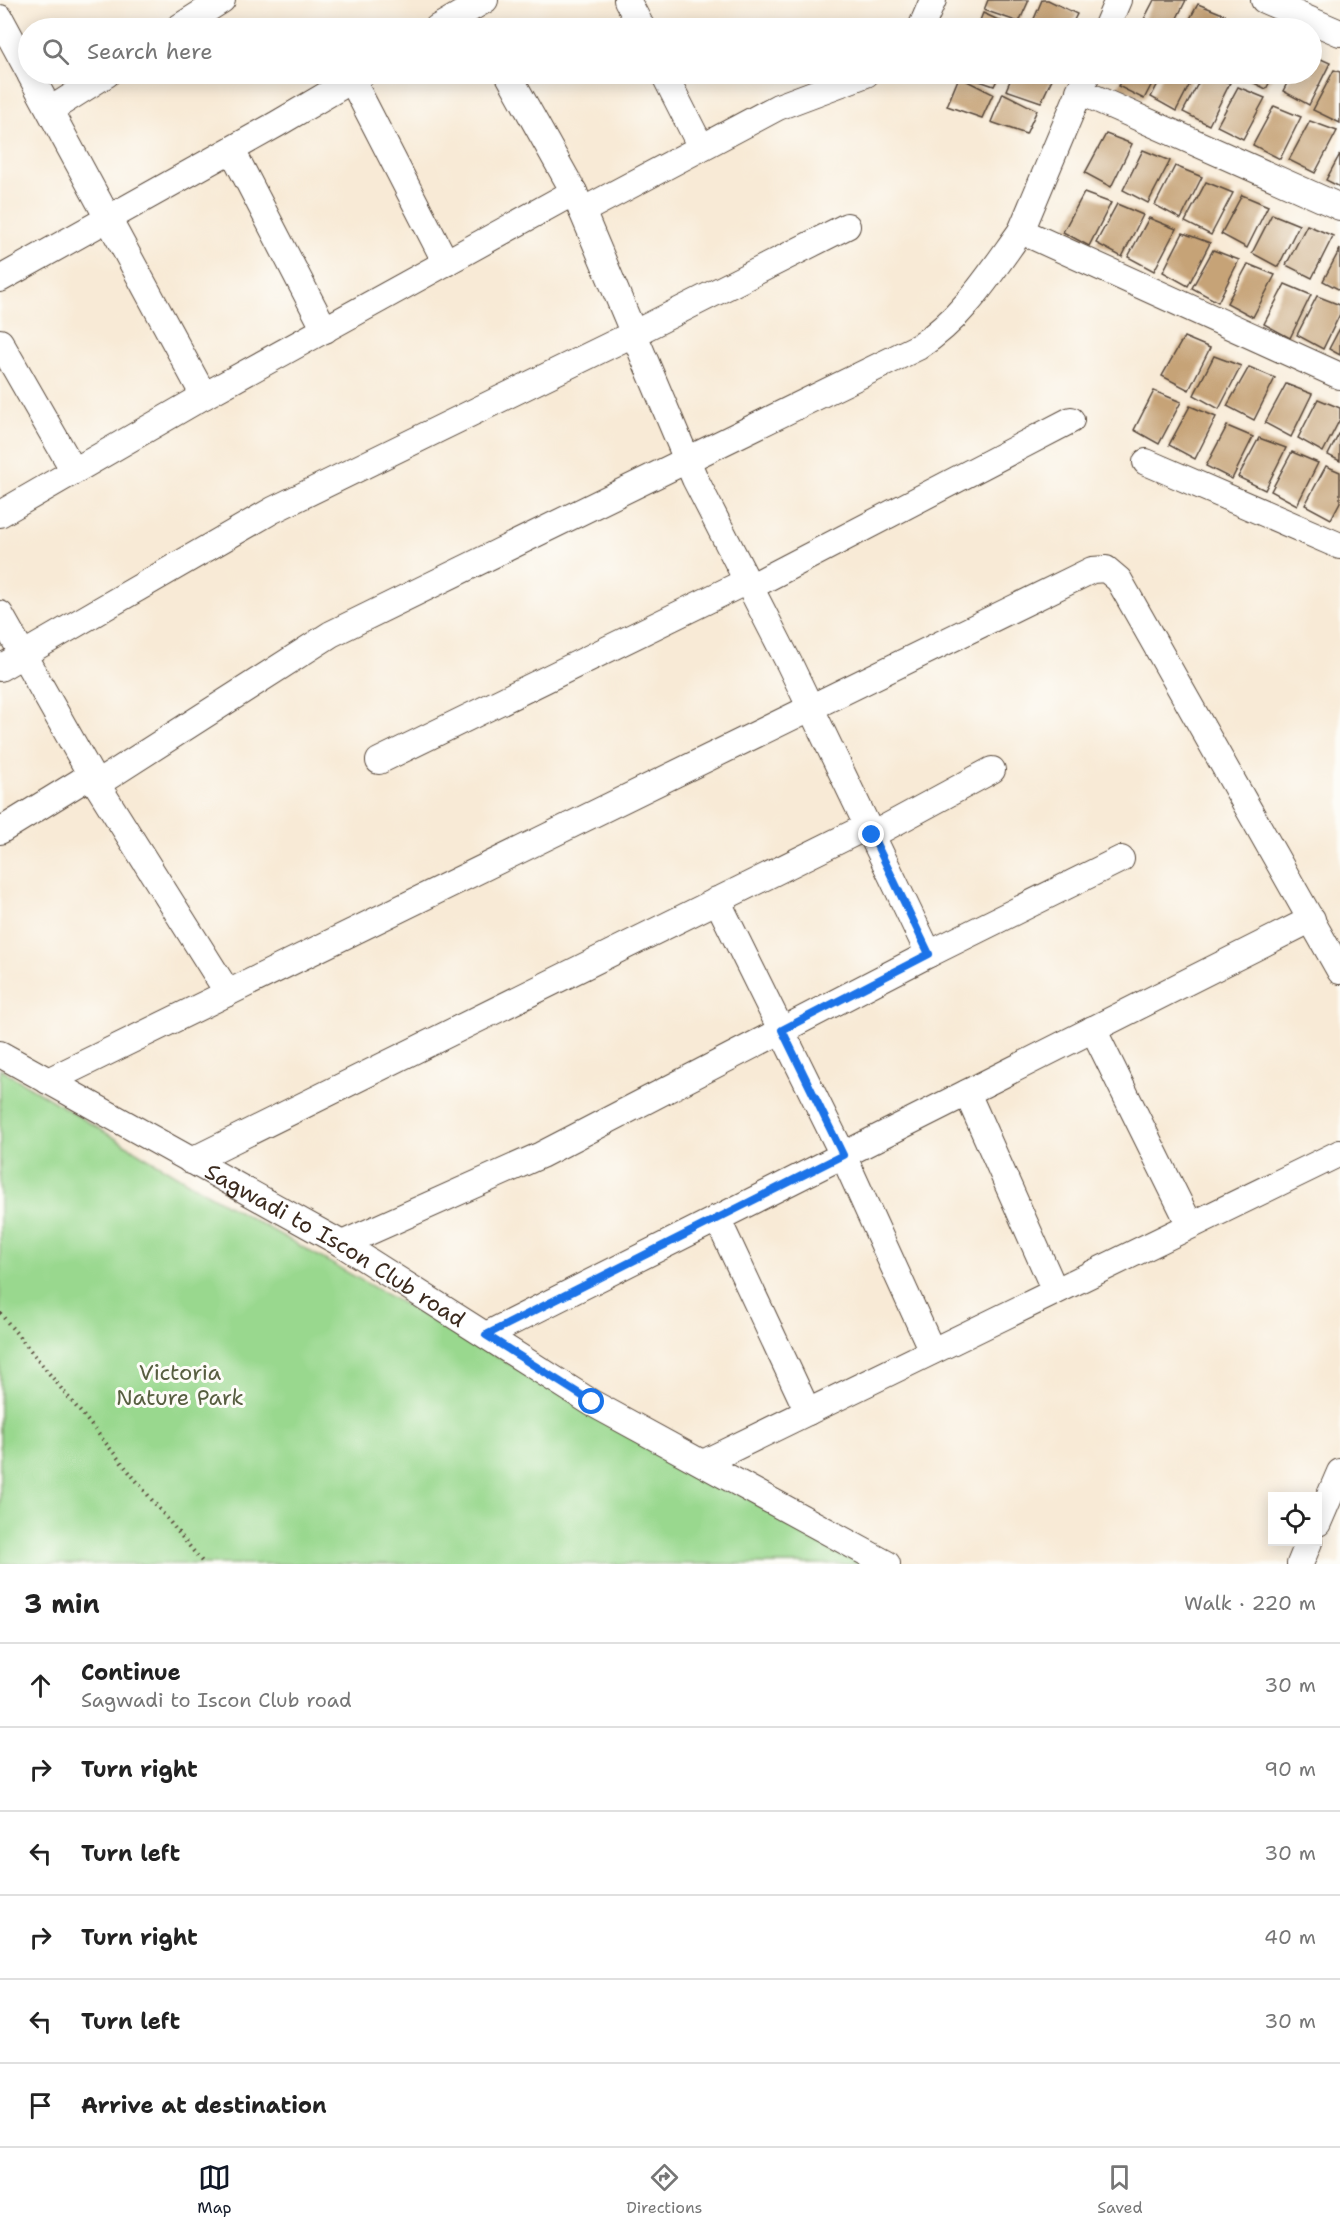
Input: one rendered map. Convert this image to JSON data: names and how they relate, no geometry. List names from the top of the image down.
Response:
{
  "streets": {
    "street": ["Sagwadi to Iscon Club road"]
  },
  "parks": ["Victoria Nature Park"],
  "page": {
    "search": "Search here",
    "heading": ["3 min", "Walk · 220 m"],
    "list": [
      ["Continue", "Sagwadi to Iscon Club road", "30 m"],
      ["Turn right", "90 m"],
      ["Turn left", "30 m"],
      ["Turn right", "40 m"],
      ["Turn left", "30 m"],
      "Arrive at destination"
    ],
    "nav": ["Map", "Directions", "Saved"]
  }
}
